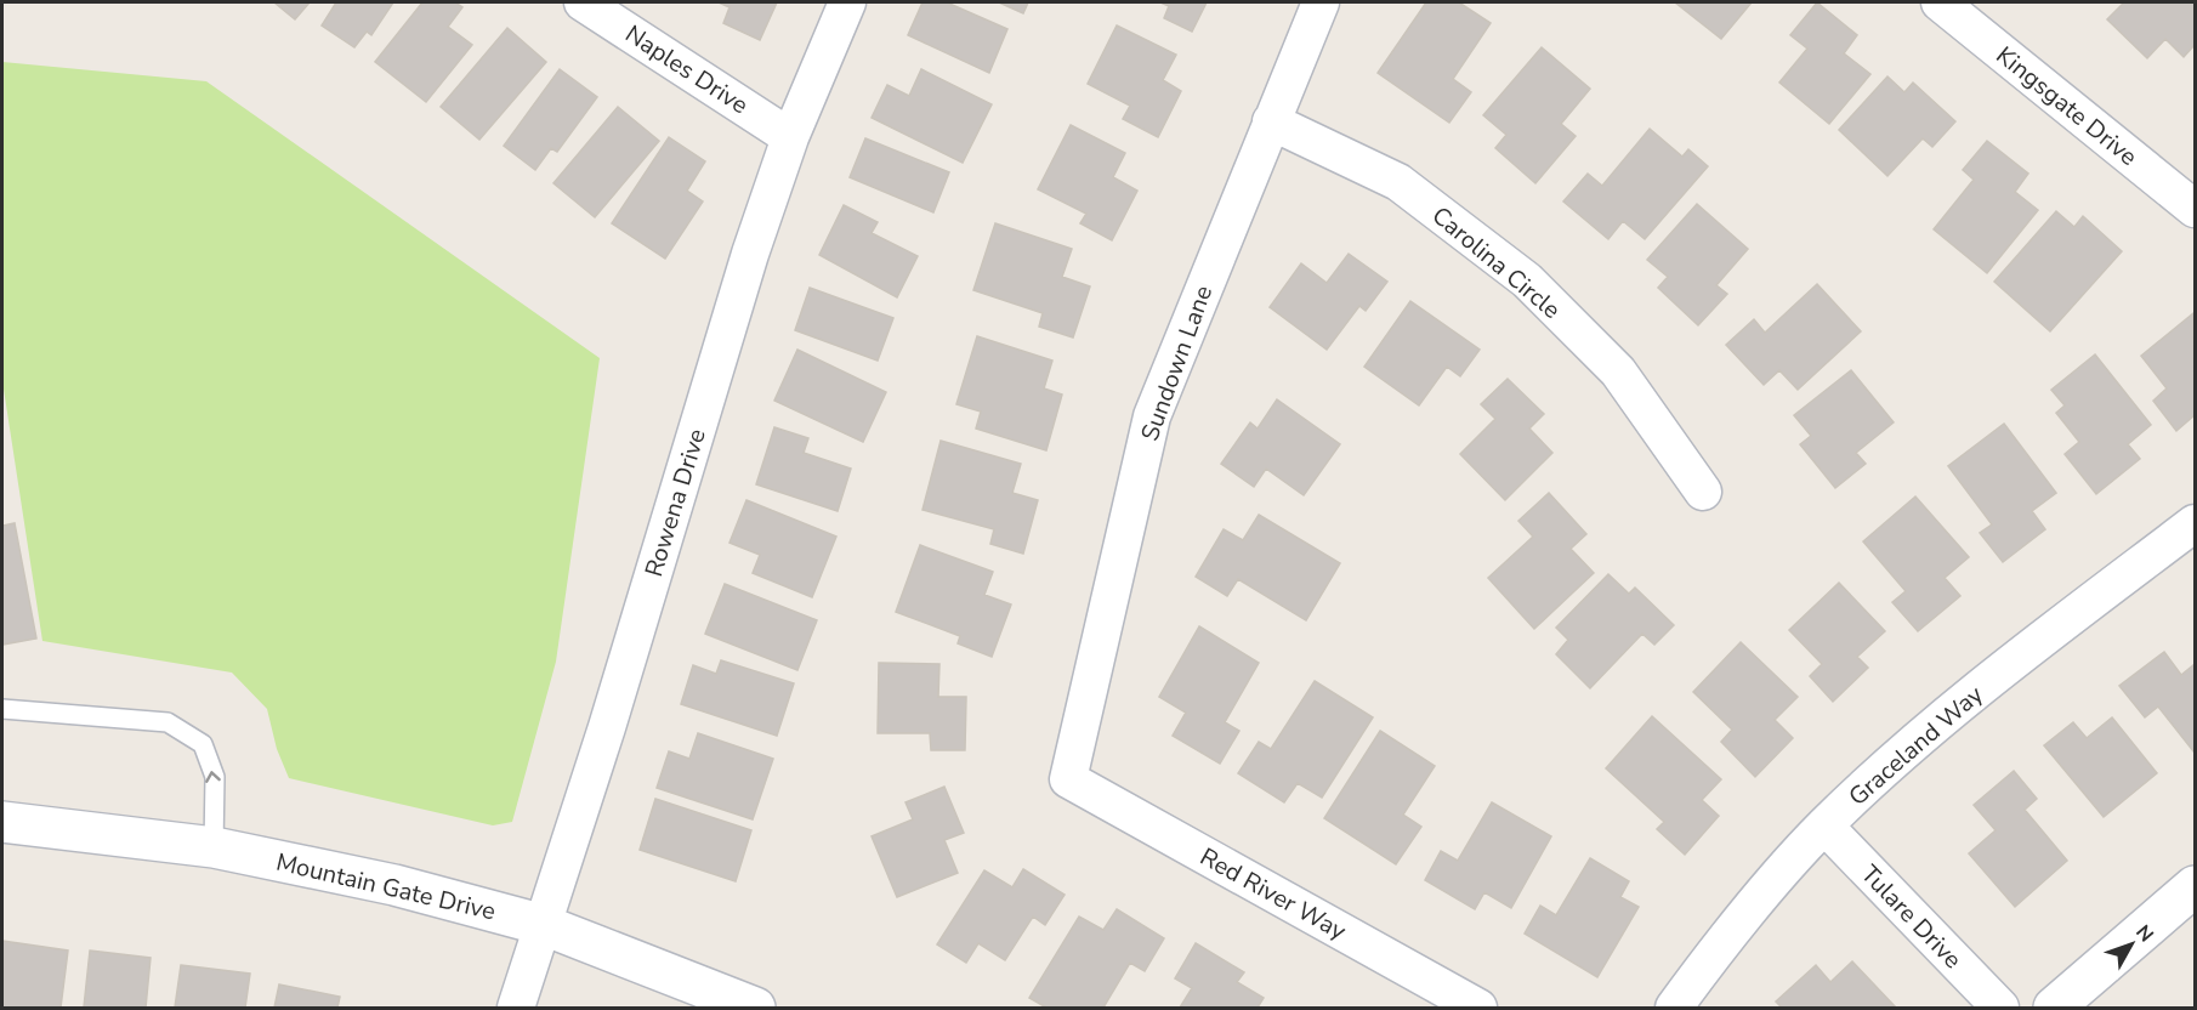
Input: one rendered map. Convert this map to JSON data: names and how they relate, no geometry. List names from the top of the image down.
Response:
{
  "streets": {
    "main road": ["Mountain Gate Drive"],
    "street": [
      "Naples Drive",
      "Kingsgate Drive",
      "Carolina Circle",
      "Sundown Lane",
      "Rowena Drive",
      "Graceland Way",
      "Red River Way",
      "Tulare Drive"
    ]
  },
  "crossings": [
    ["Naples Drive", "Rowena Drive"],
    ["Carolina Circle", "Sundown Lane"],
    ["Sundown Lane", "Red River Way"],
    ["Rowena Drive", "Mountain Gate Drive"],
    ["Graceland Way", "Tulare Drive"]
  ],
  "north": "top right"
}
